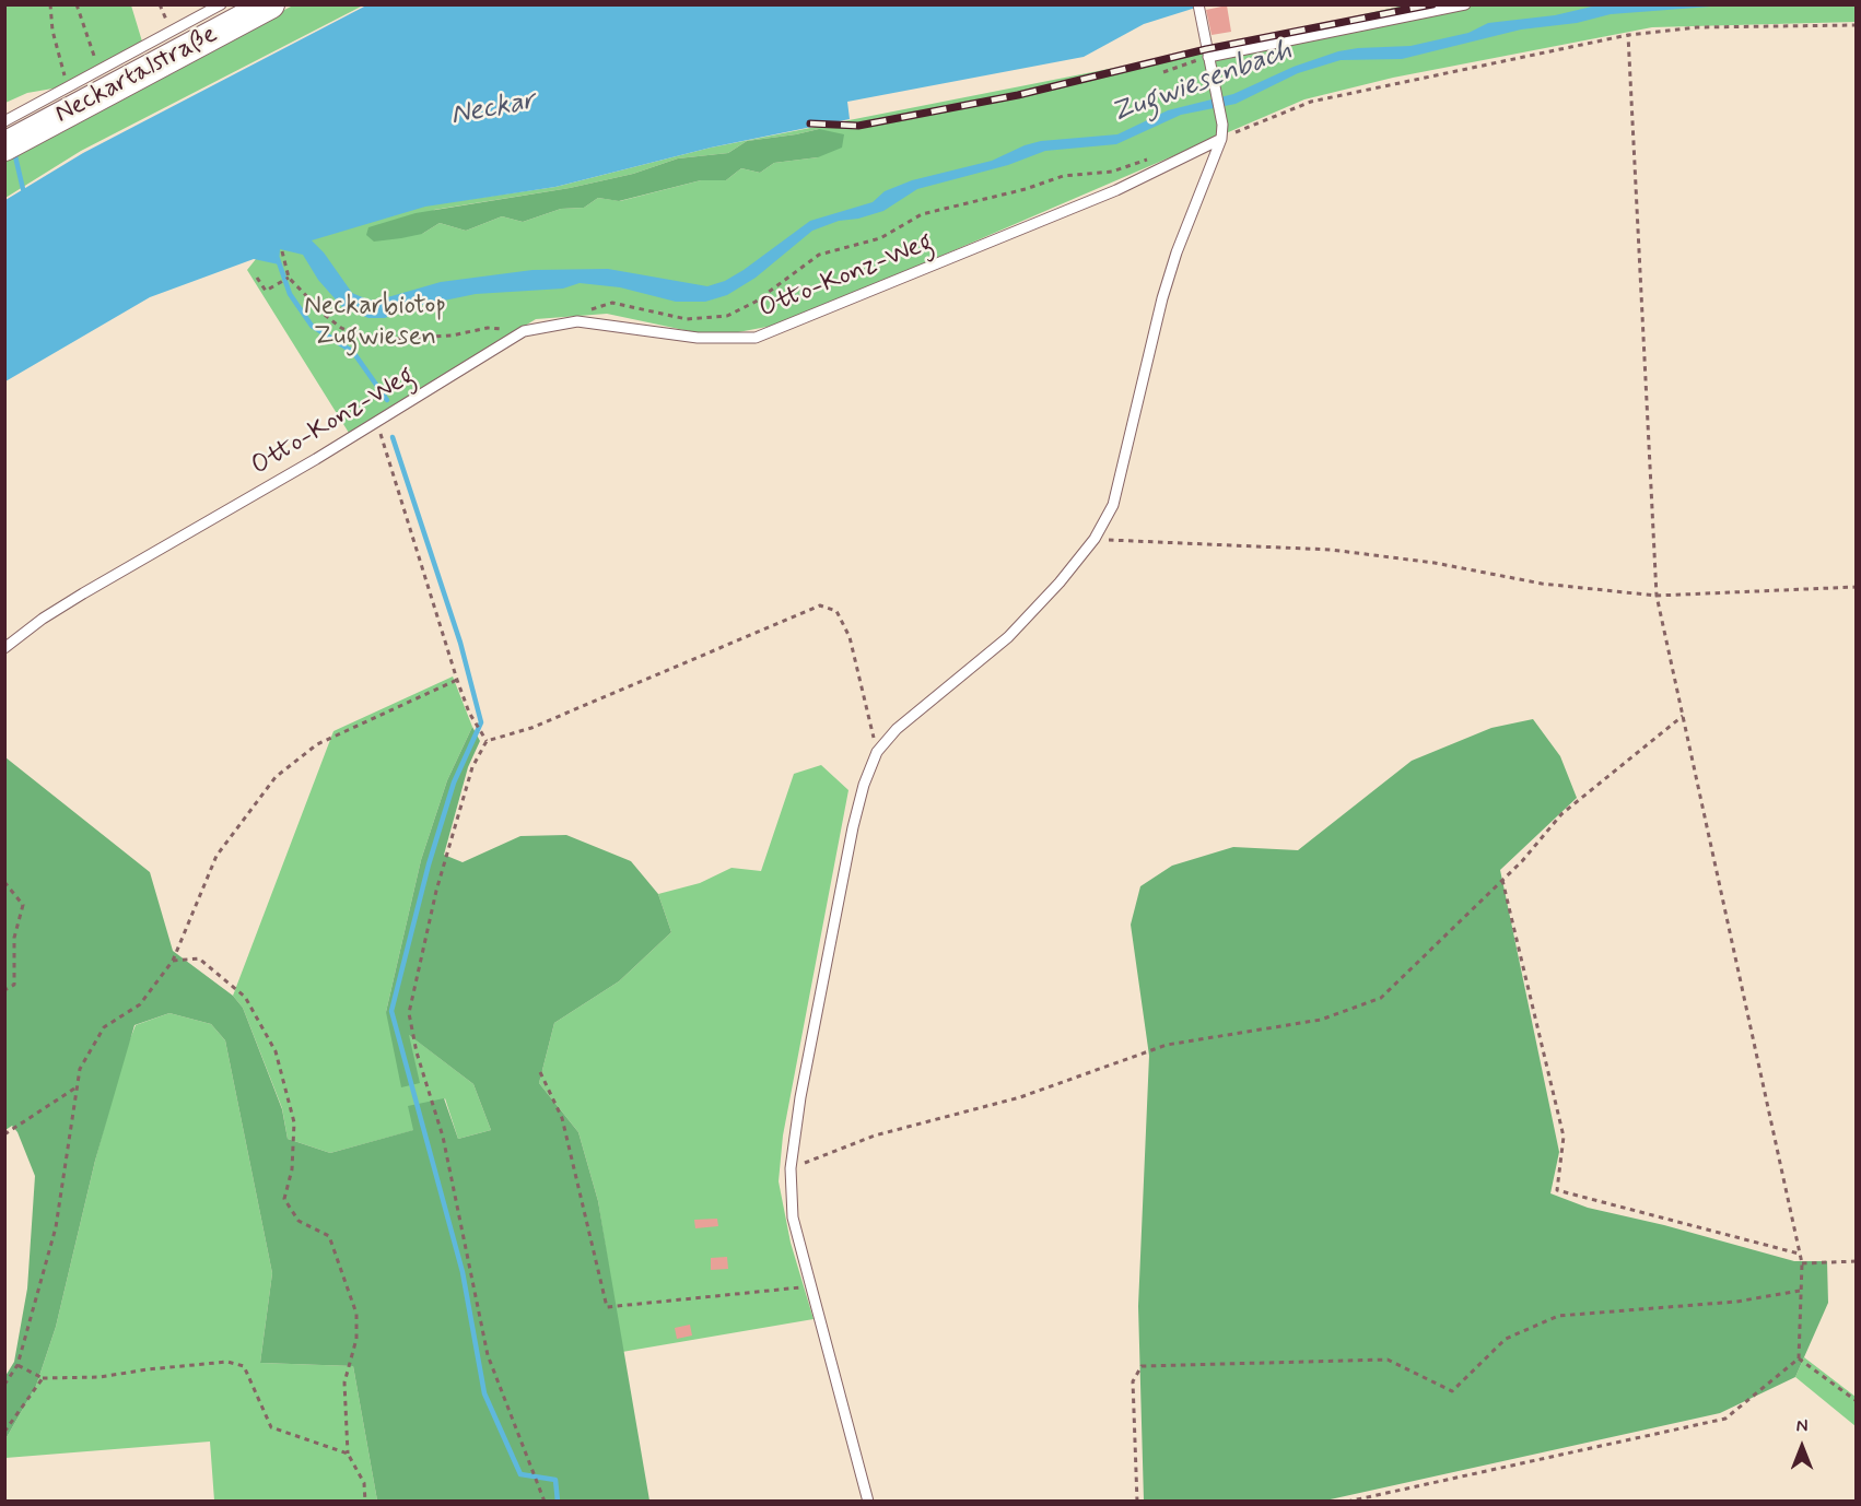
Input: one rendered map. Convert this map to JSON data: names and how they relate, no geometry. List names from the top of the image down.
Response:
{
  "streets": {
    "main road": ["Neckartalstraße"],
    "lane": ["Otto-Konz-Weg"]
  },
  "water": ["Zugwiesenbach", "Neckar"],
  "parks": ["Neckarbiotop Zugwiesen"],
  "north": "top"
}
